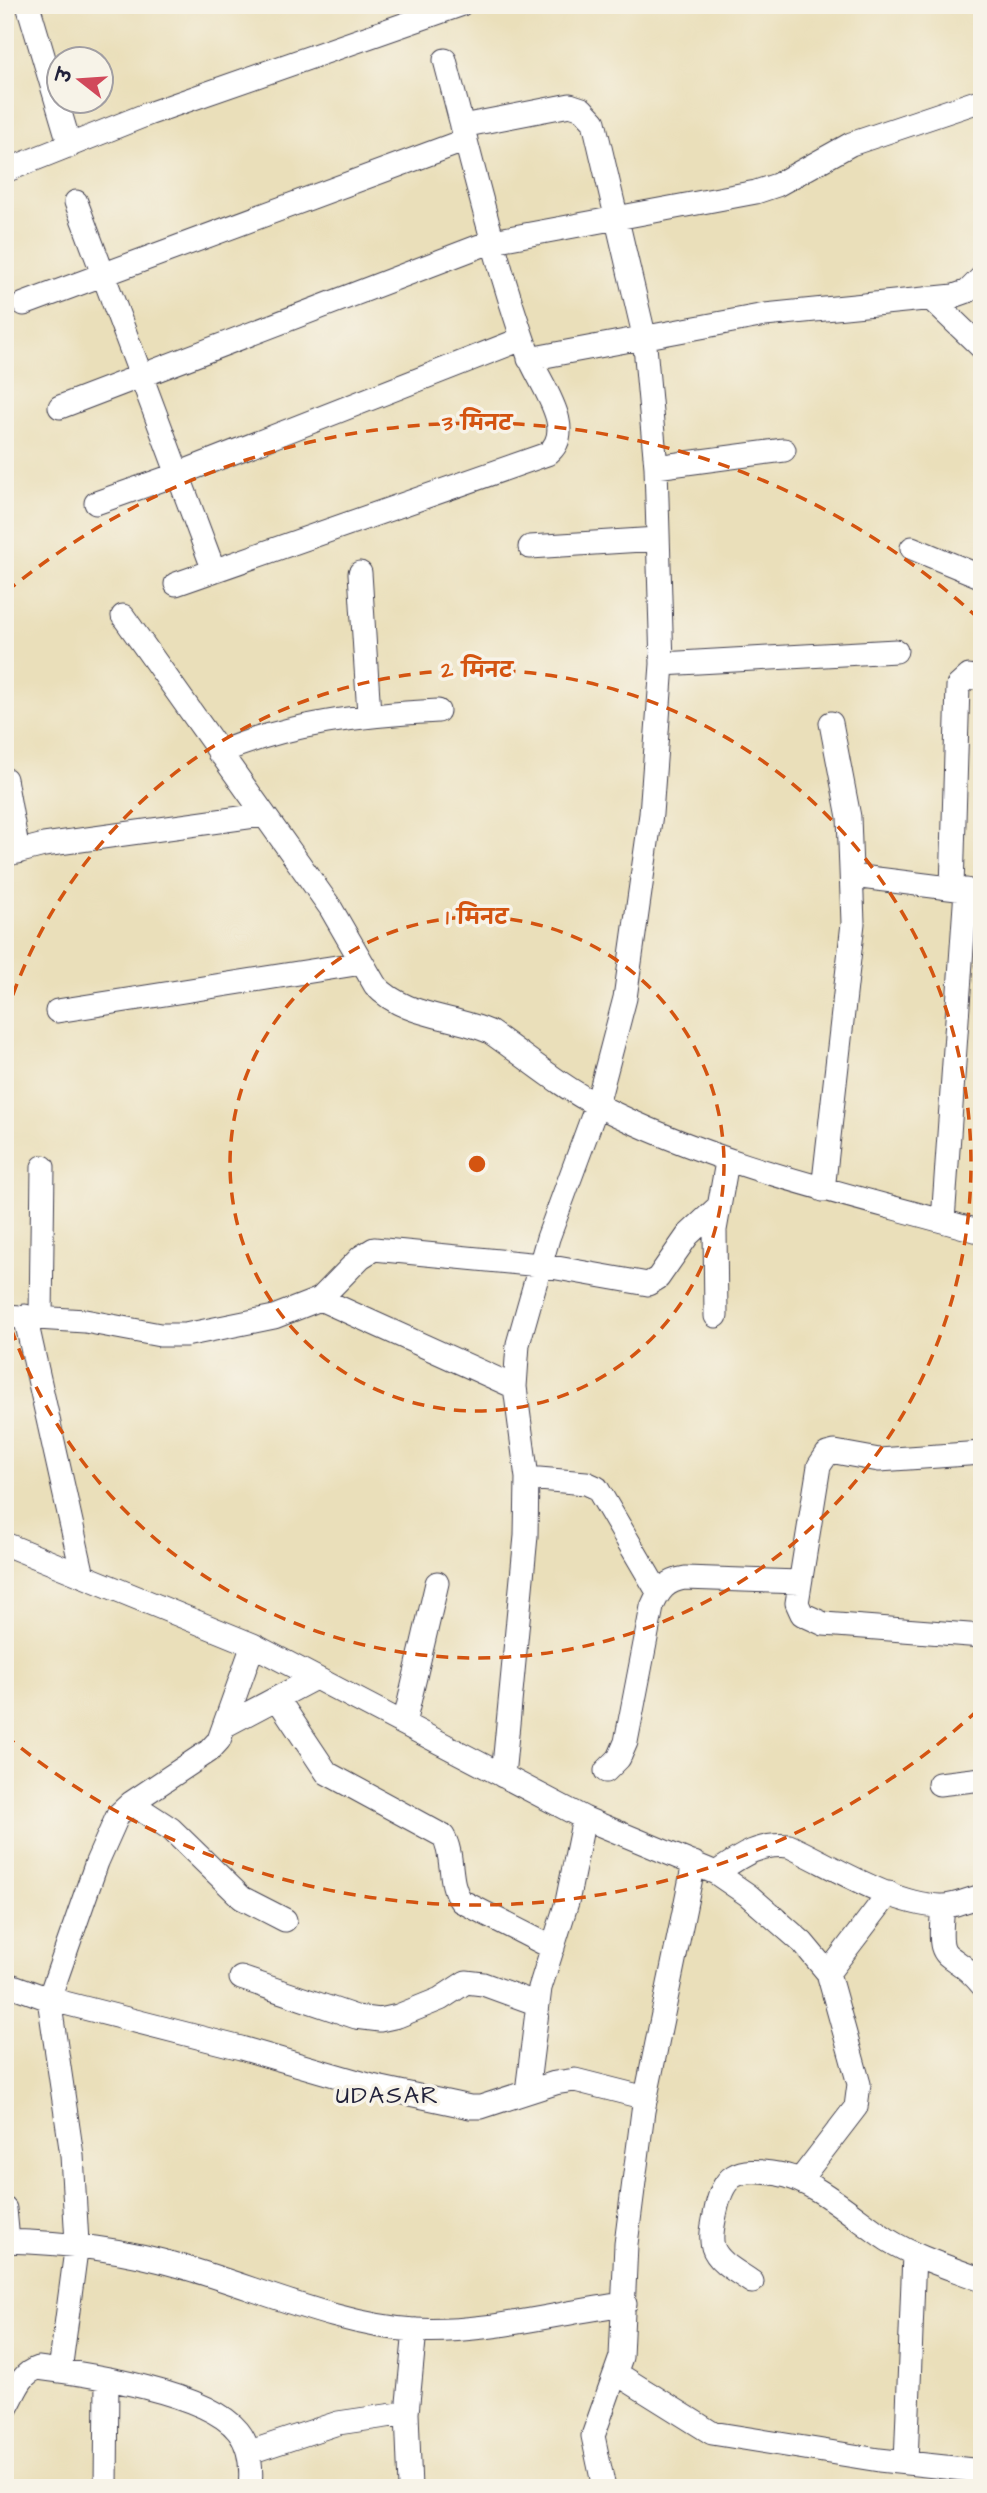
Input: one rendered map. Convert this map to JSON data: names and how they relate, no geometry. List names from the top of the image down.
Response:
{
  "districts": ["UDASAR"],
  "north": "left",
  "rings": ["3 मिनट", "2 मिनट", "1 मिनट"]
}
